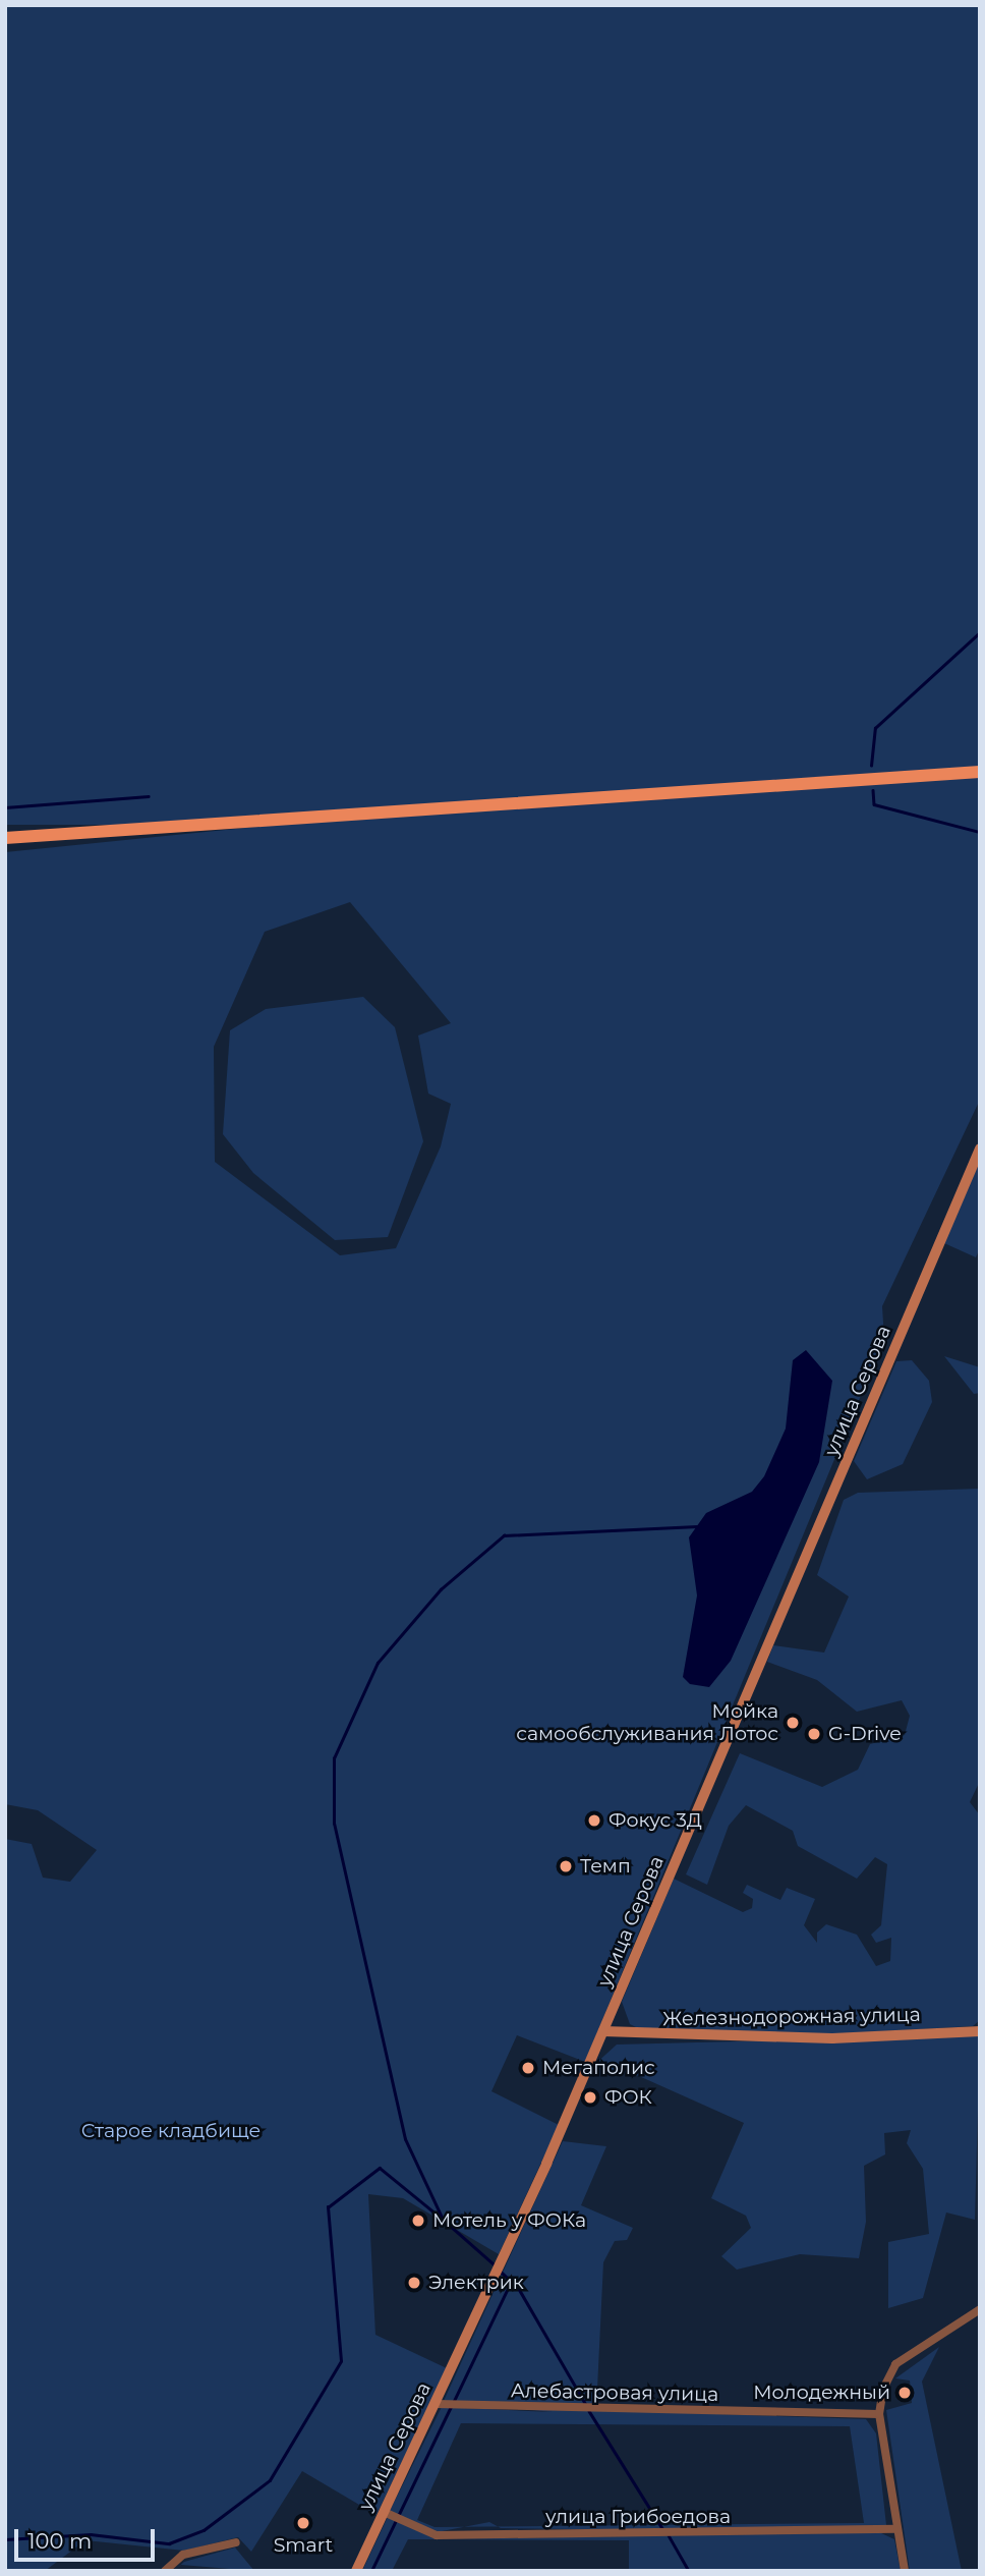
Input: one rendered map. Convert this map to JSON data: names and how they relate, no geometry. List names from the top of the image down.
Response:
{
  "streets": {
    "main road": ["улица Серова", "Железнодорожная улица"],
    "street": ["Алебастровая улица", "улица Грибоедова"]
  },
  "crossings": [
    ["улица Серова", "Железнодорожная улица"],
    ["улица Серова", "Алебастровая улица"],
    ["улица Серова", "улица Грибоедова"]
  ],
  "parks": ["Старое кладбище"],
  "places": [
    "Мойка самообслуживания Лотос",
    "G-Drive",
    "Фокус 3Д",
    "Темп",
    "Мегаполис",
    "ФОК",
    "Мотель у ФОКа",
    "Электрик",
    "Молодежный",
    "Smart"
  ],
  "scale_bar": "100 m"
}
